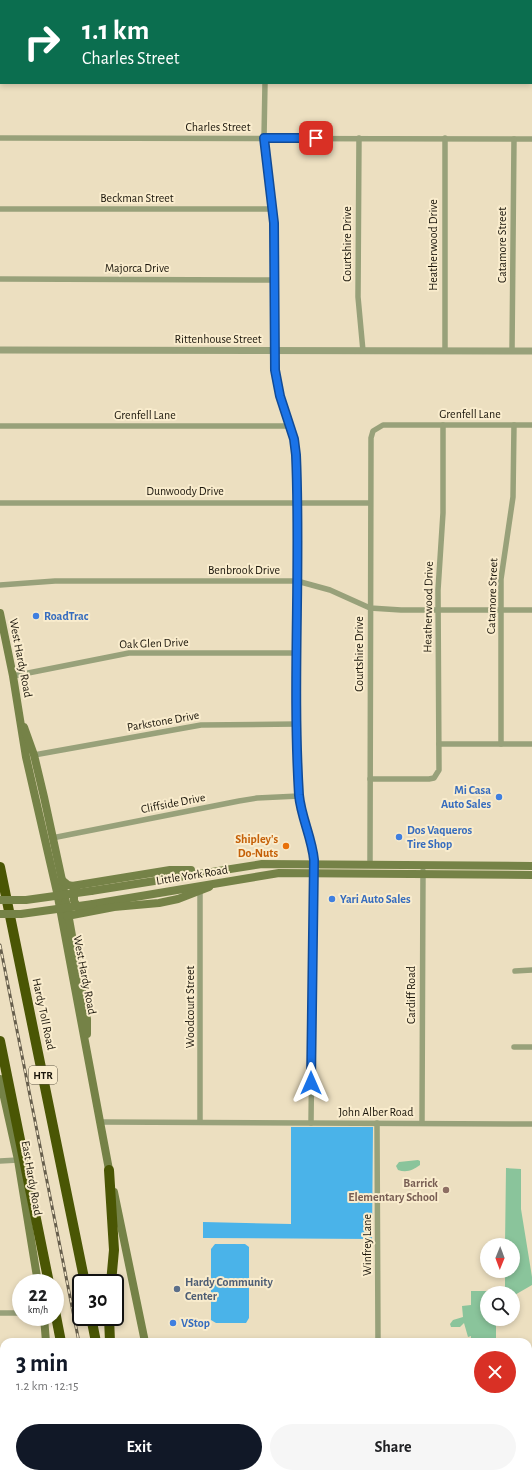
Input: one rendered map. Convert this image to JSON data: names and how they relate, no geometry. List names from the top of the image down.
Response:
{
  "streets": {
    "highway": ["Hardy Toll Road", "HTR"],
    "main road": ["West Hardy Road", "Little York Road", "East Hardy Road"],
    "street": [
      "Charles Street",
      "Beckman Street",
      "Courtshire Drive",
      "Heatherwood Drive",
      "Catamore Street",
      "Majorca Drive",
      "Rittenhouse Street",
      "Grenfell Lane",
      "Dunwoody Drive",
      "Benbrook Drive",
      "Oak Glen Drive",
      "Parkstone Drive",
      "Cliffside Drive",
      "Cardiff Road",
      "Woodcourt Street",
      "John Alber Road",
      "Winfrey Lane"
    ]
  },
  "crossings": [
    ["Charles Street", "Courtshire Drive"],
    ["Charles Street", "Heatherwood Drive"],
    ["Charles Street", "Catamore Street"],
    ["Courtshire Drive", "Heatherwood Drive"],
    ["Courtshire Drive", "Rittenhouse Street"],
    ["Courtshire Drive", "Grenfell Lane"],
    ["Courtshire Drive", "Dunwoody Drive"],
    ["Courtshire Drive", "Benbrook Drive"],
    ["Courtshire Drive", "Little York Road"],
    ["Heatherwood Drive", "Rittenhouse Street"],
    ["Heatherwood Drive", "Grenfell Lane"],
    ["Heatherwood Drive", "Benbrook Drive"],
    ["Catamore Street", "Rittenhouse Street"],
    ["Catamore Street", "Grenfell Lane"],
    ["Catamore Street", "Benbrook Drive"],
    ["Oak Glen Drive", "West Hardy Road"],
    ["West Hardy Road", "Little York Road"],
    ["West Hardy Road", "John Alber Road"],
    ["Little York Road", "Cardiff Road"],
    ["Cardiff Road", "John Alber Road"],
    ["Woodcourt Street", "John Alber Road"],
    ["John Alber Road", "Winfrey Lane"]
  ],
  "places": [
    "RoadTrac",
    "Mi Casa Auto Sales",
    "Dos Vaqueros Tire Shop",
    "Shipley's Do-Nuts",
    "Yari Auto Sales",
    "Barrick Elementary School",
    "Hardy Community Center",
    "VStop"
  ],
  "north": "bottom",
  "page": {
    "turn": ["1.1 km", "Charles Street"],
    "speed": "22 km/h",
    "limit": "30",
    "heading": ["3 min", "1.2 km · 12:15"],
    "buttons": ["Exit", "Share"]
  }
}
